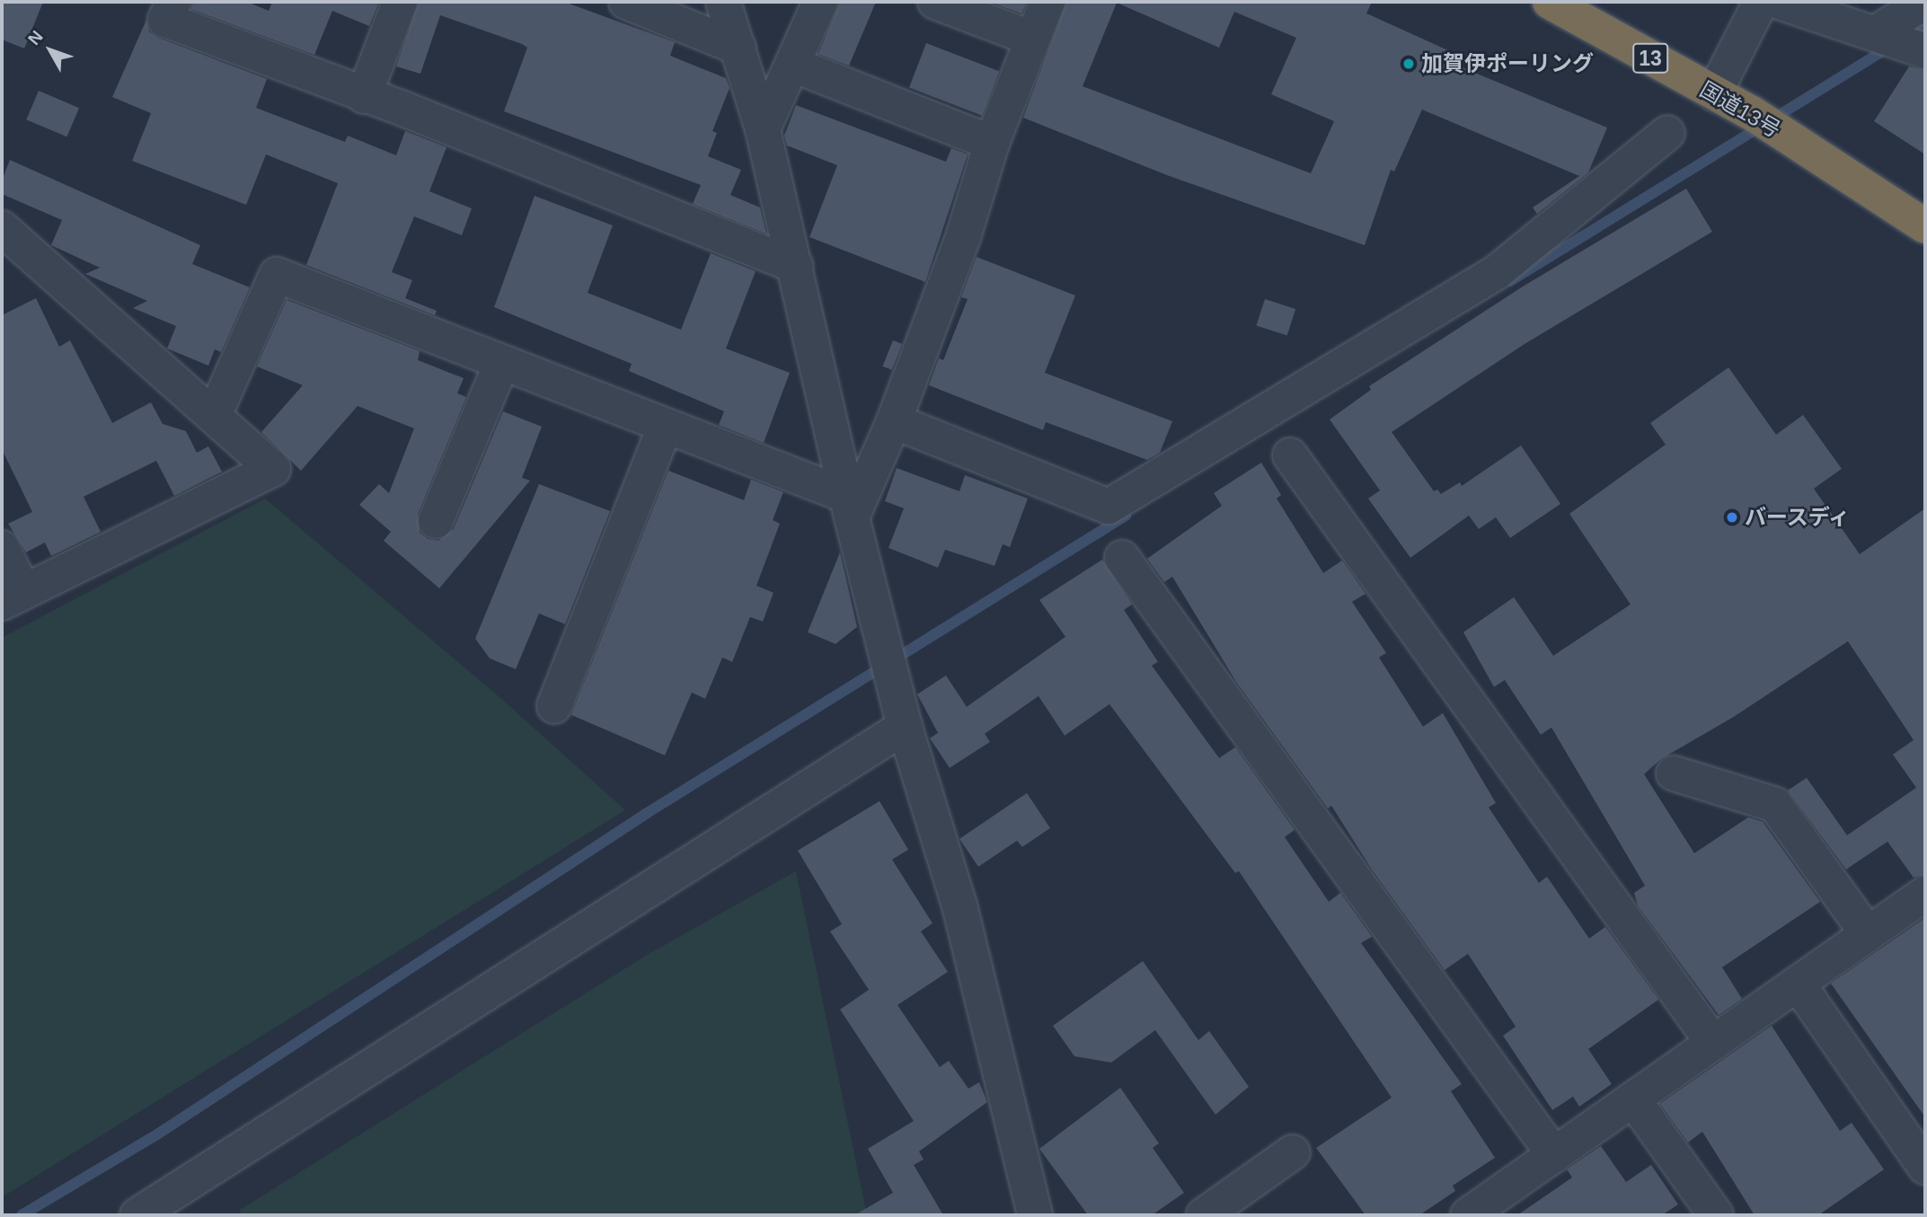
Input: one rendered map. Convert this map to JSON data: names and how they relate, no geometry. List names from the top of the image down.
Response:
{
  "streets": {
    "highway": ["13", "国道13号"]
  },
  "places": ["加賀伊ポーリング", "バースディ"],
  "north": "top left"
}
